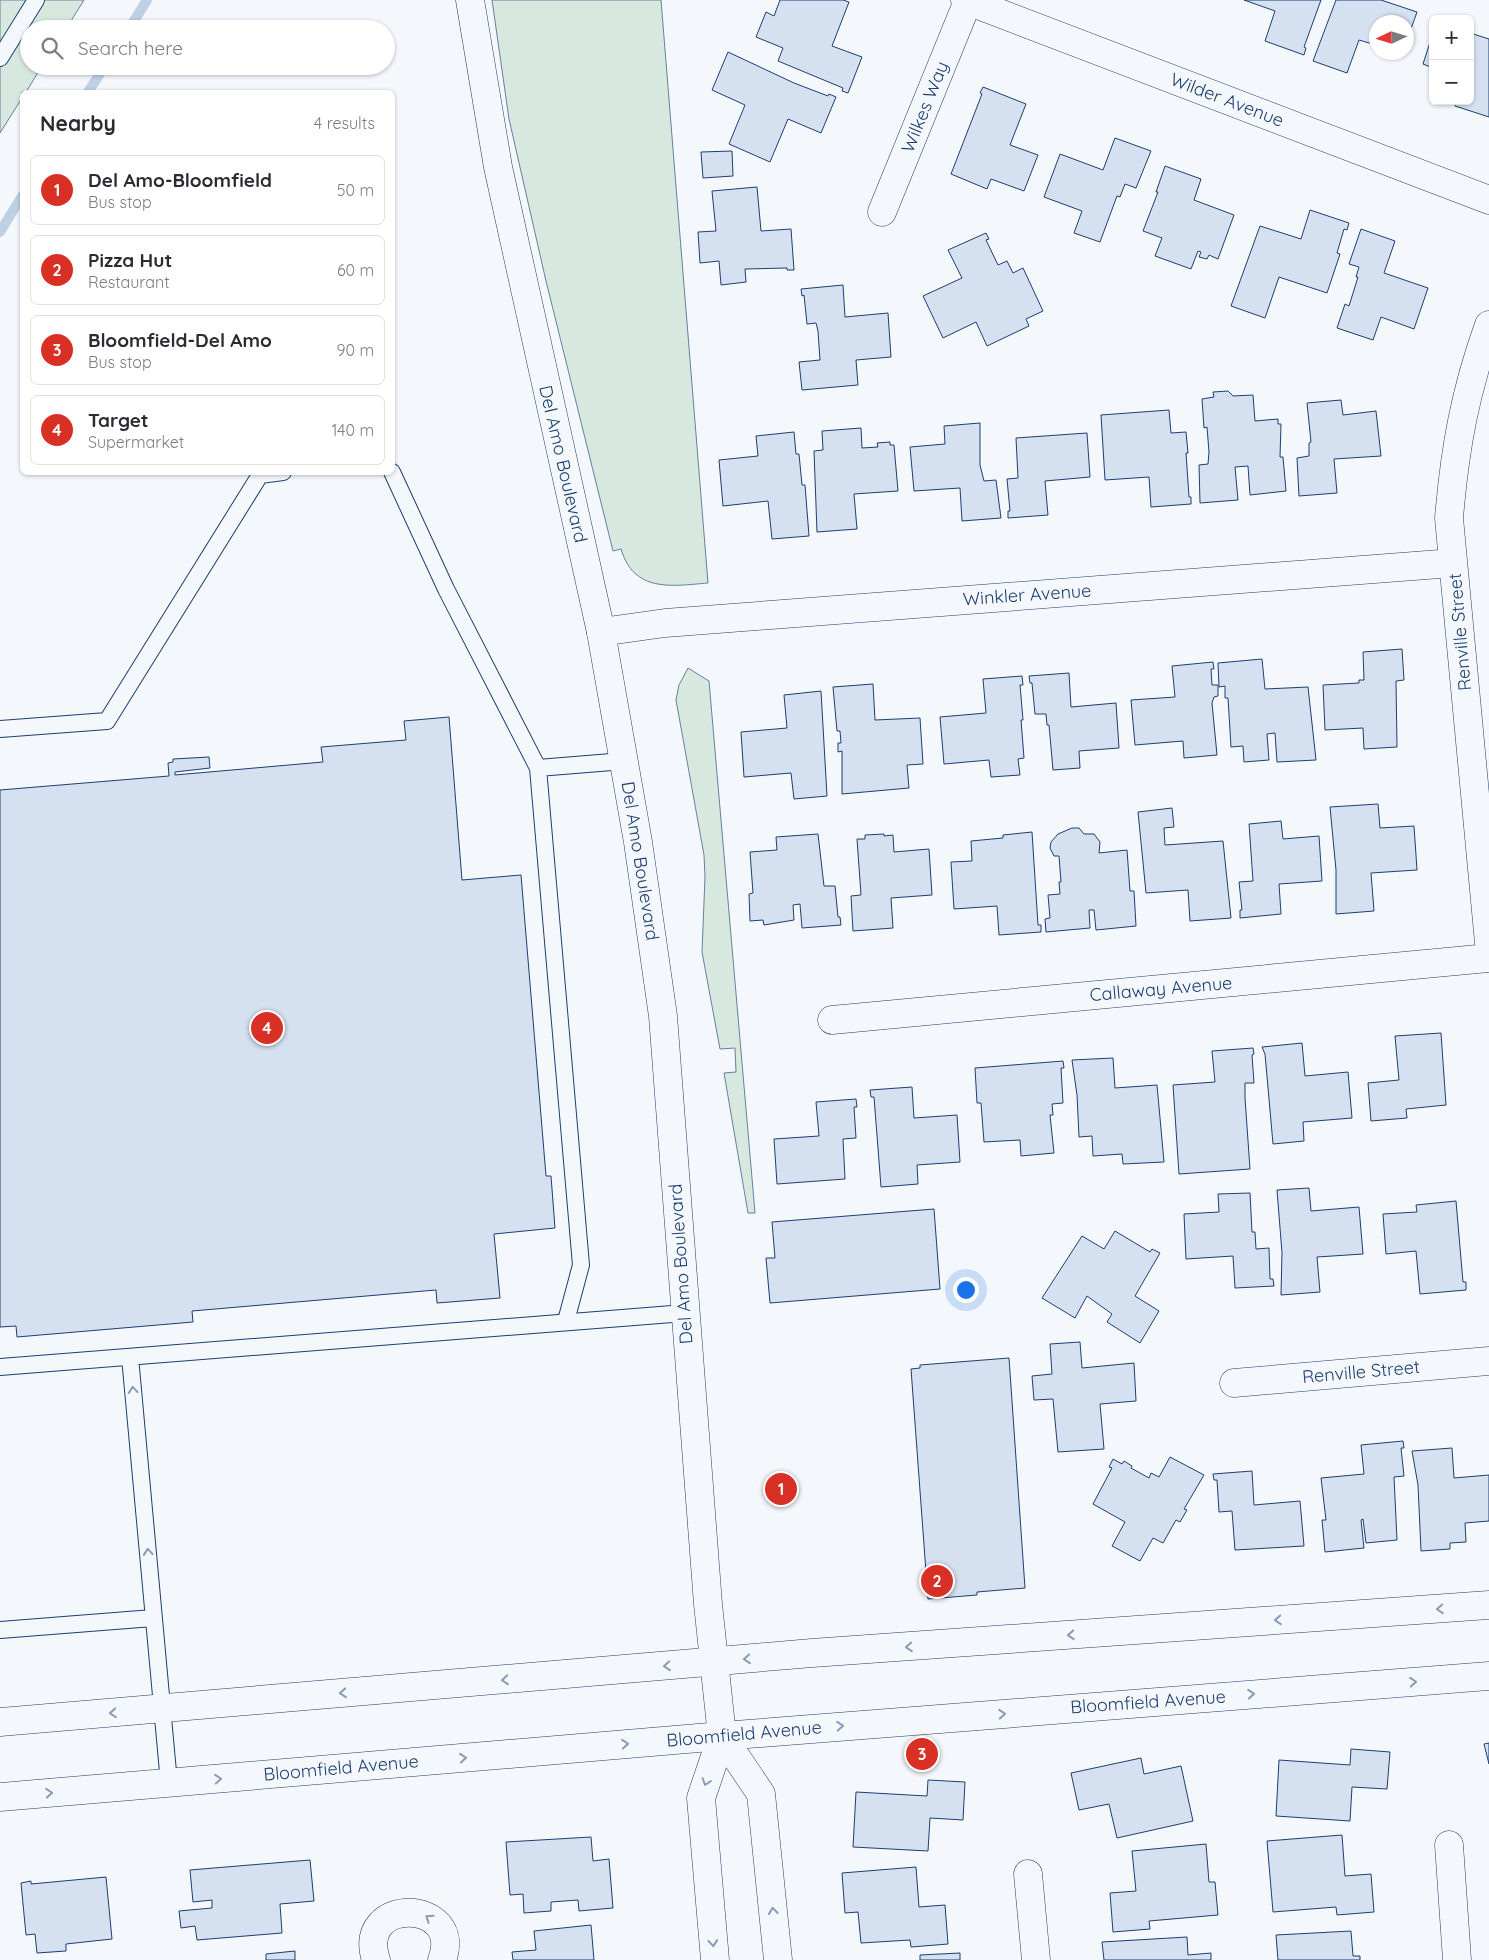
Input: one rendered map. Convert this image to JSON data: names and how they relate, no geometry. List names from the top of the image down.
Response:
{
  "streets": {
    "street": [
      "Wilder Avenue",
      "Wilkes Way",
      "Del Amo Boulevard",
      "Winkler Avenue",
      "Renville Street",
      "Callaway Avenue",
      "Bloomfield Avenue"
    ]
  },
  "crossings": [
    ["Wilder Avenue", "Wilkes Way"],
    ["Del Amo Boulevard", "Winkler Avenue"],
    ["Del Amo Boulevard", "Bloomfield Avenue"],
    ["Winkler Avenue", "Renville Street"]
  ],
  "north": "left",
  "page": {
    "map_buttons": ["+", "−"],
    "search": "Search here",
    "heading": ["Nearby", "4 results"],
    "list": [
      {
        "mark": "1",
        "name": "Del Amo-Bloomfield",
        "note": "Bus stop",
        "value": "50 m"
      },
      {
        "mark": "2",
        "name": "Pizza Hut",
        "note": "Restaurant",
        "value": "60 m"
      },
      {
        "mark": "3",
        "name": "Bloomfield-Del Amo",
        "note": "Bus stop",
        "value": "90 m"
      },
      {
        "mark": "4",
        "name": "Target",
        "note": "Supermarket",
        "value": "140 m"
      }
    ],
    "pins": [
      "4",
      "1",
      "2",
      "3"
    ]
  }
}
